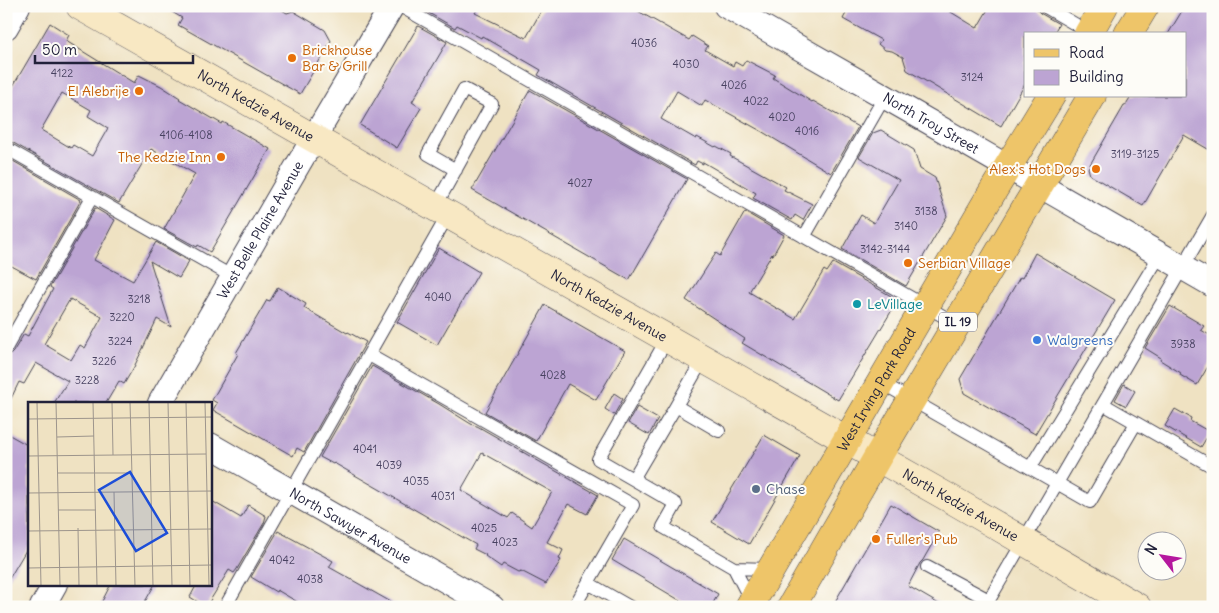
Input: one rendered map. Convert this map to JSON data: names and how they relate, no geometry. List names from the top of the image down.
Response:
{
  "streets": {
    "main road": ["North Kedzie Avenue", "IL 19", "West Irving Park Road"],
    "street": ["North Troy Street", "West Belle Plaine Avenue", "North Sawyer Avenue"]
  },
  "crossings": [
    ["North Kedzie Avenue", "West Belle Plaine Avenue"],
    ["North Kedzie Avenue", "IL 19"],
    ["North Kedzie Avenue", "West Irving Park Road"],
    ["North Troy Street", "IL 19"],
    ["North Troy Street", "West Irving Park Road"]
  ],
  "places": [
    "Brickhouse Bar & Grill",
    "El Alebrije",
    "The Kedzie Inn",
    "Alex's Hot Dogs",
    "Serbian Village",
    "LeVillage",
    "Walgreens",
    "Chase",
    "Fuller's Pub"
  ],
  "house_numbers": [
    "4036",
    "4030",
    "4122",
    "3124",
    "4026",
    "4022",
    "4020",
    "4016",
    "4106-4108",
    "3119-3125",
    "4027",
    "3138",
    "3140",
    "3142-3144",
    "4040",
    "3218",
    "3220",
    "3224",
    "3938",
    "3226",
    "4028",
    "3228",
    "4041",
    "4039",
    "4035",
    "4031",
    "4025",
    "4023",
    "4042",
    "4038"
  ],
  "legend": ["Road", "Building"],
  "scale_bar": "50 m",
  "north": "top left"
}
